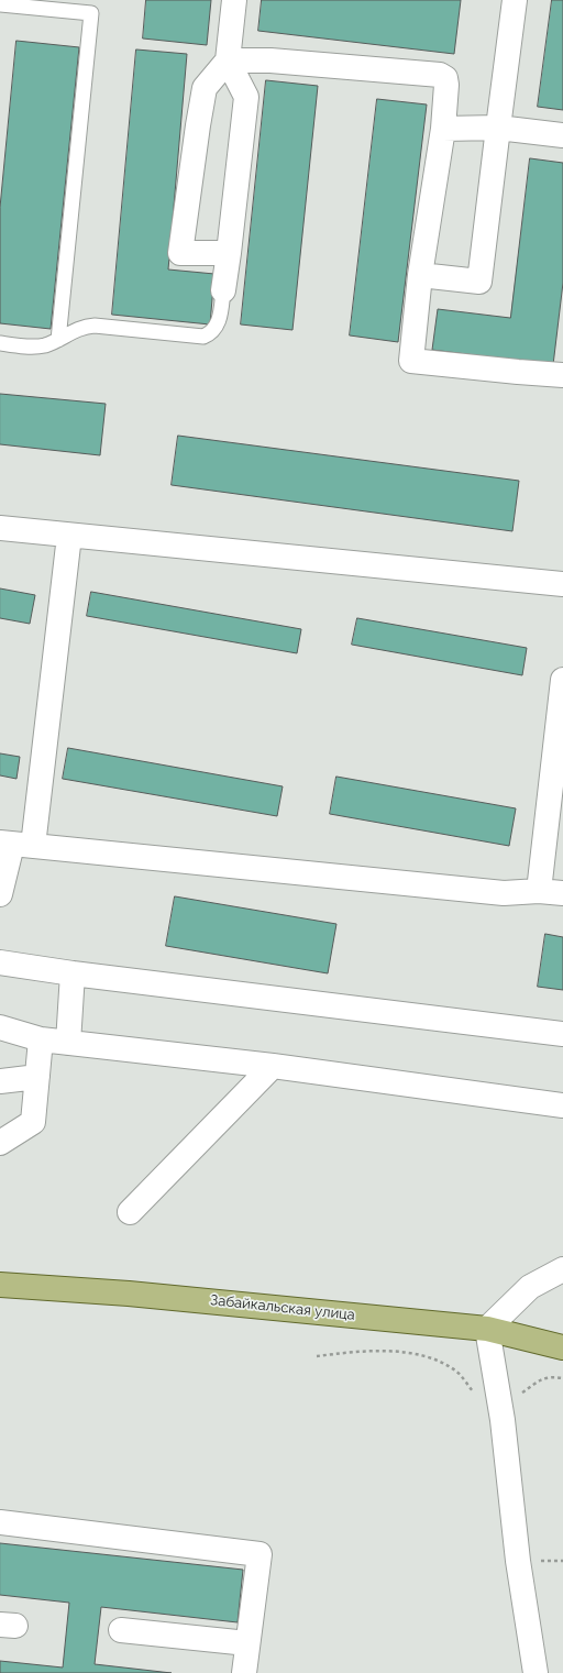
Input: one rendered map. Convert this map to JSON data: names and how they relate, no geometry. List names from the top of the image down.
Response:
{
  "streets": {
    "main road": ["Забайкальская улица"]
  }
}
